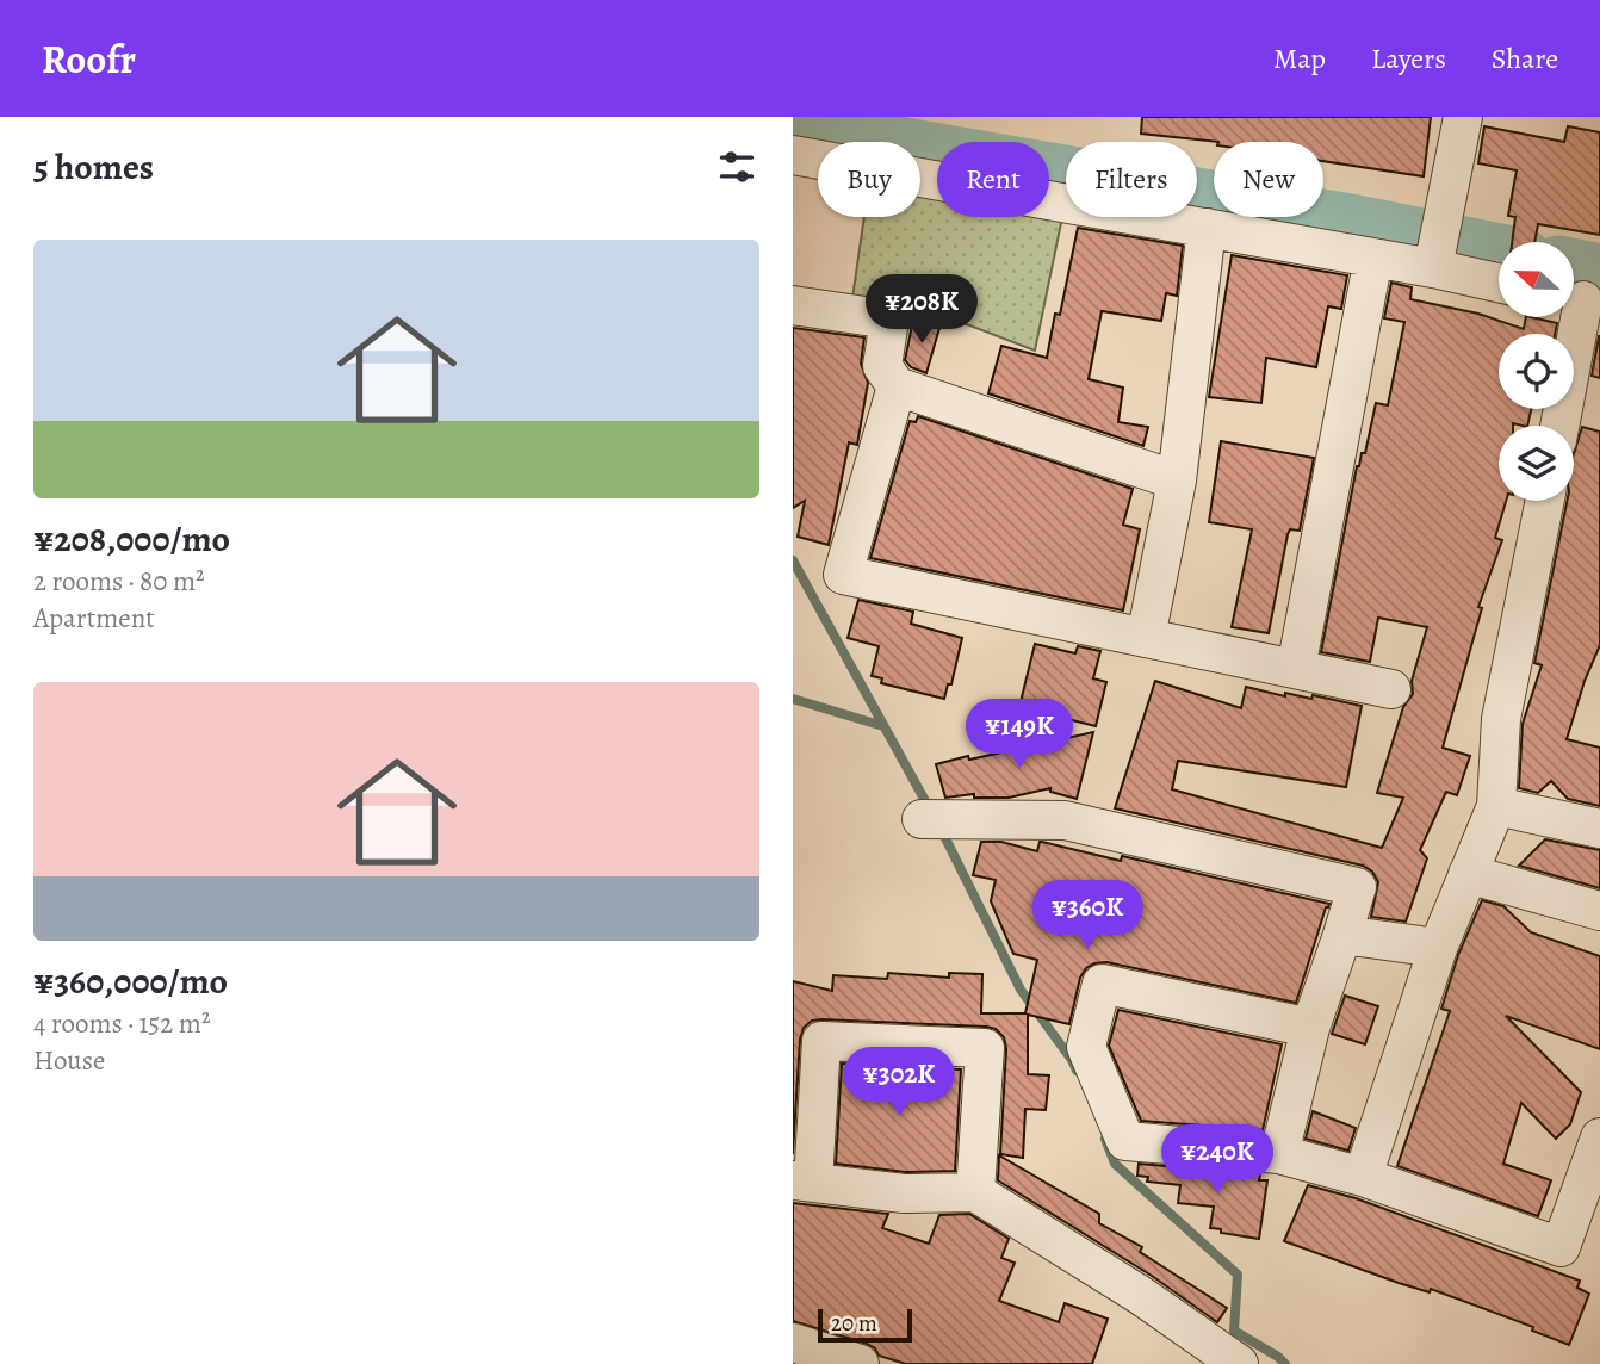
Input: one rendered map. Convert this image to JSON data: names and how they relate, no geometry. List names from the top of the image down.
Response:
{
  "scale_bar": "20 m",
  "north": "left",
  "page": {
    "header": "Roofr",
    "nav": ["Map", "Layers", "Share"],
    "heading": "5 homes",
    "chip": [
      "Buy",
      "Rent",
      "Filters",
      "New"
    ],
    "list": [
      {
        "name": "¥208,000/mo",
        "note": "2 rooms · 80 m² · Apartment"
      },
      {
        "name": "¥360,000/mo",
        "note": "4 rooms · 152 m² · House"
      }
    ],
    "price": [
      "¥208K",
      "¥149K",
      "¥360K",
      "¥302K",
      "¥240K"
    ],
    "scale": "20 m"
  }
}
